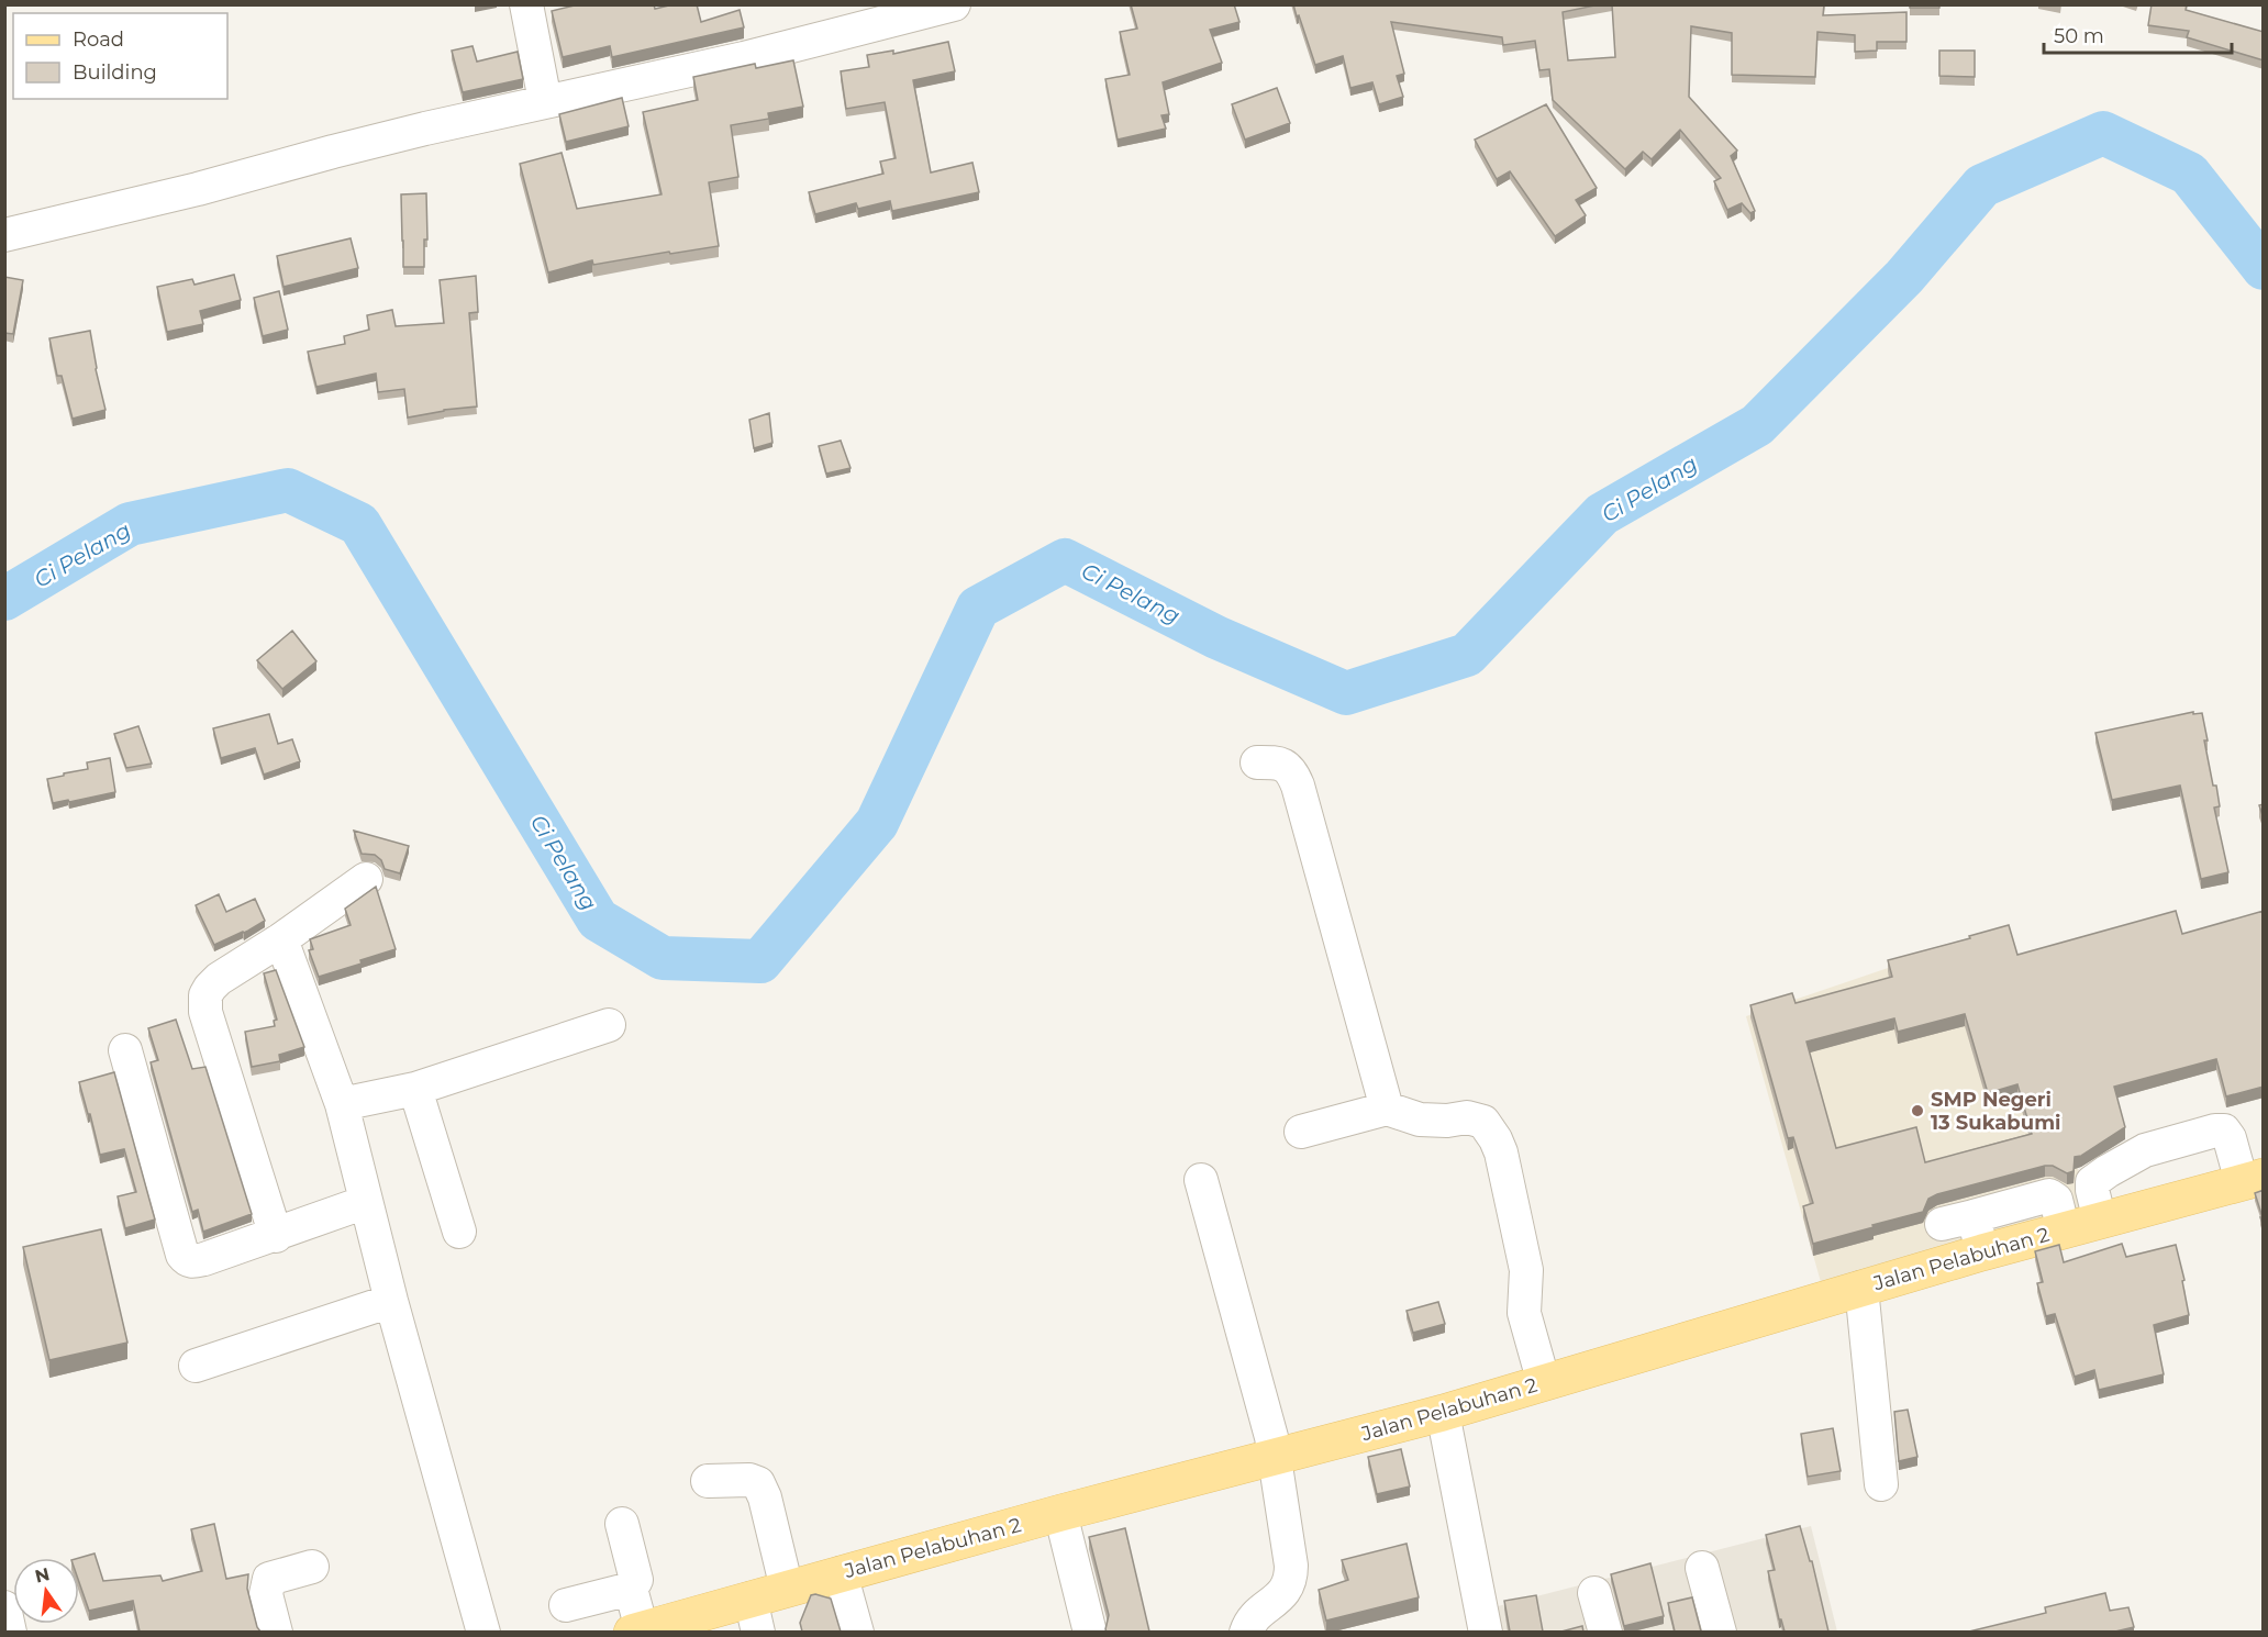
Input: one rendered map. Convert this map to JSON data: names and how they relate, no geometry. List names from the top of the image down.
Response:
{
  "streets": {
    "main road": ["Jalan Pelabuhan 2"]
  },
  "water": ["Ci Pelang"],
  "places": ["SMP Negeri 13 Sukabumi"],
  "legend": ["Road", "Building"],
  "scale_bar": "50 m",
  "north": "top"
}
